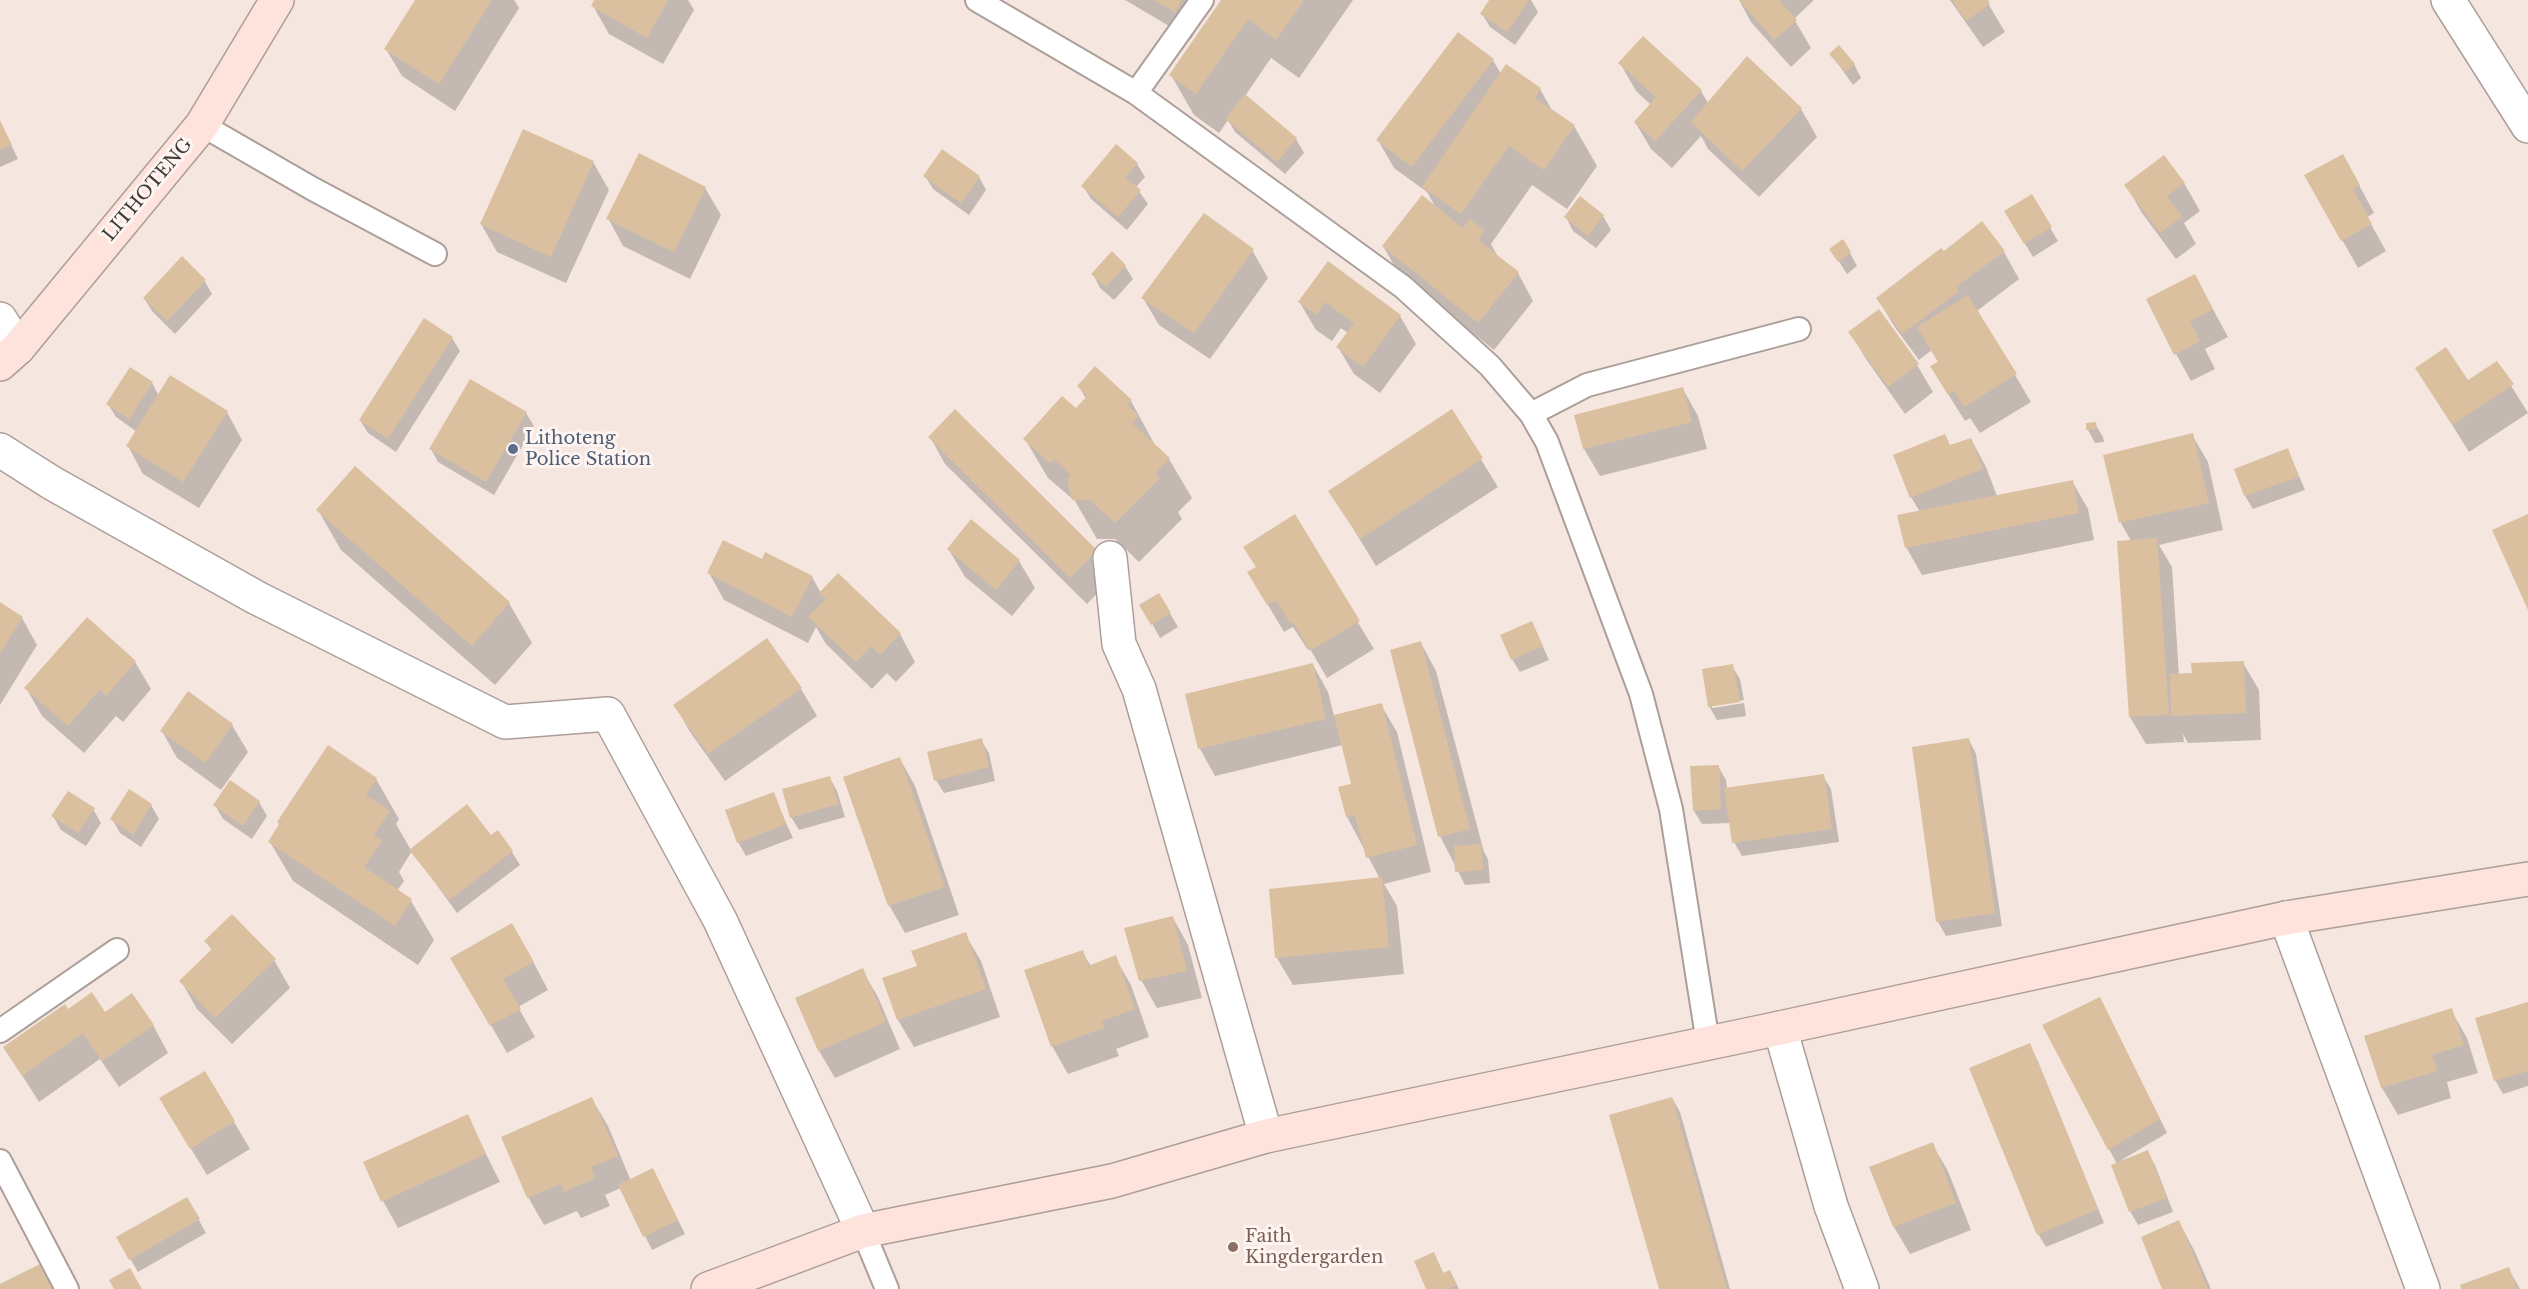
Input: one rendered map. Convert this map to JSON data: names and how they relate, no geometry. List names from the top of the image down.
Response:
{
  "streets": {
    "main road": ["LITHOTENG"]
  },
  "places": ["Lithoteng Police Station", "Faith Kingdergarden"]
}
